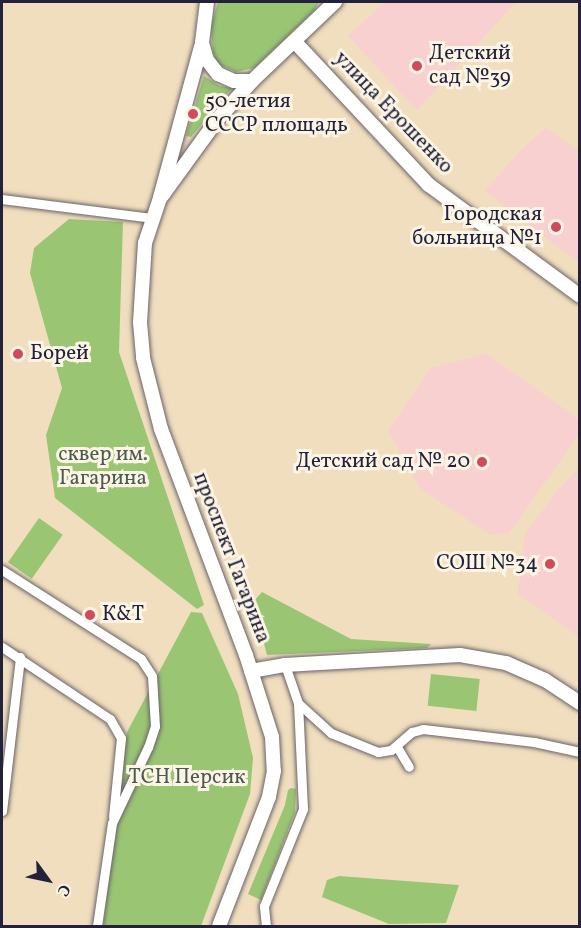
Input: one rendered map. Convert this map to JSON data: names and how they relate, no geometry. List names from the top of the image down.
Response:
{
  "streets": {
    "main road": ["улица Ерошенко", "проспект Гагарина"]
  },
  "parks": ["сквер им. Гагарина", "ТСН Персик"],
  "places": [
    "Детский сад №39",
    "50-летия СССР площадь",
    "Городская больница №1",
    "Борей",
    "Детский сад № 20",
    "СОШ №34",
    "К&Т"
  ],
  "north": "bottom right"
}
